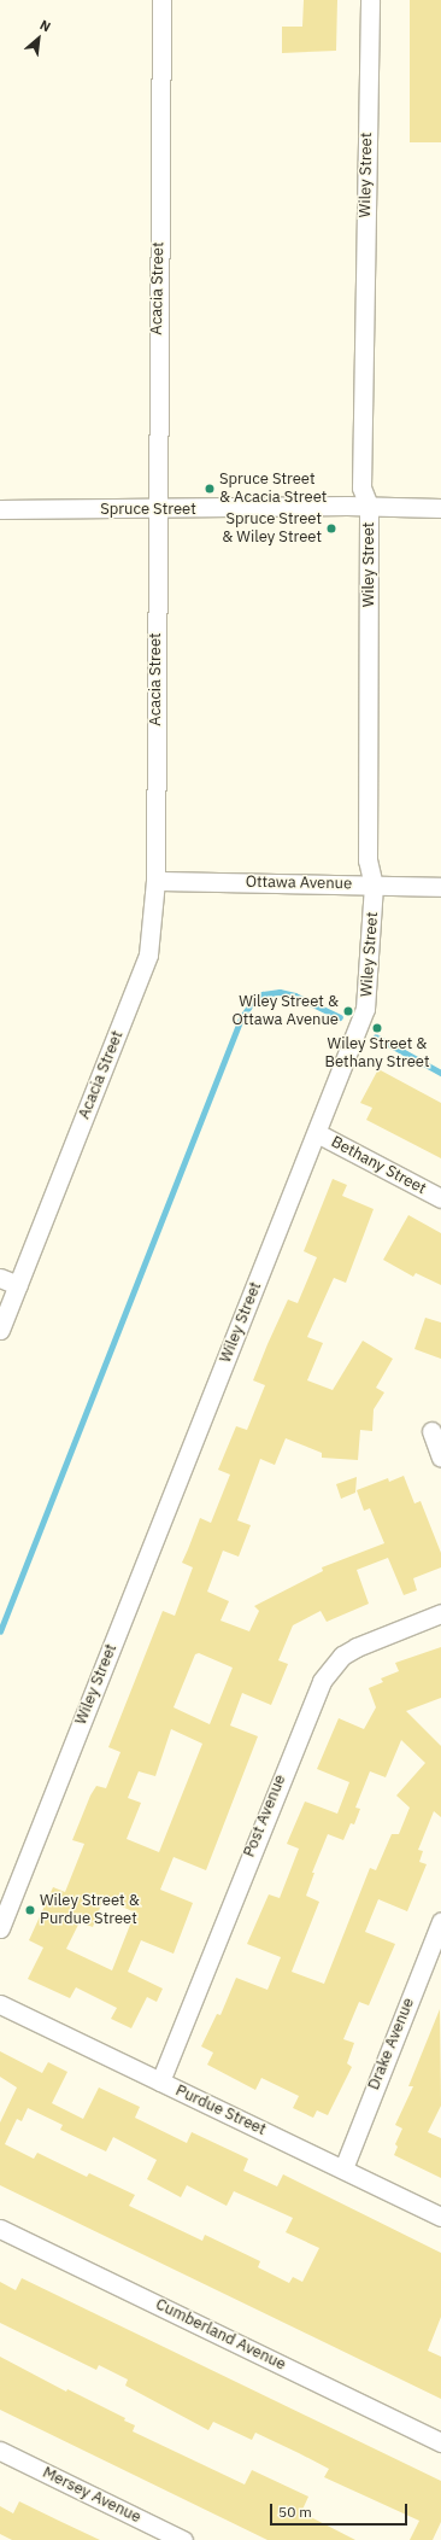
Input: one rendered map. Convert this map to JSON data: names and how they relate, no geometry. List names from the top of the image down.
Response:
{
  "streets": {
    "street": [
      "Wiley Street",
      "Acacia Street",
      "Spruce Street",
      "Ottawa Avenue",
      "Bethany Street",
      "Post Avenue",
      "Drake Avenue",
      "Purdue Street",
      "Cumberland Avenue",
      "Mersey Avenue"
    ]
  },
  "crossings": [
    ["Wiley Street", "Spruce Street"],
    ["Wiley Street", "Ottawa Avenue"],
    ["Wiley Street", "Bethany Street"],
    ["Acacia Street", "Spruce Street"],
    ["Acacia Street", "Ottawa Avenue"],
    ["Post Avenue", "Purdue Street"],
    ["Drake Avenue", "Purdue Street"]
  ],
  "places": [
    "Spruce Street & Acacia Street",
    "Spruce Street & Wiley Street",
    "Wiley Street & Ottawa Avenue",
    "Wiley Street & Bethany Street",
    "Wiley Street & Purdue Street"
  ],
  "scale_bar": "50 m",
  "north": "top right"
}
